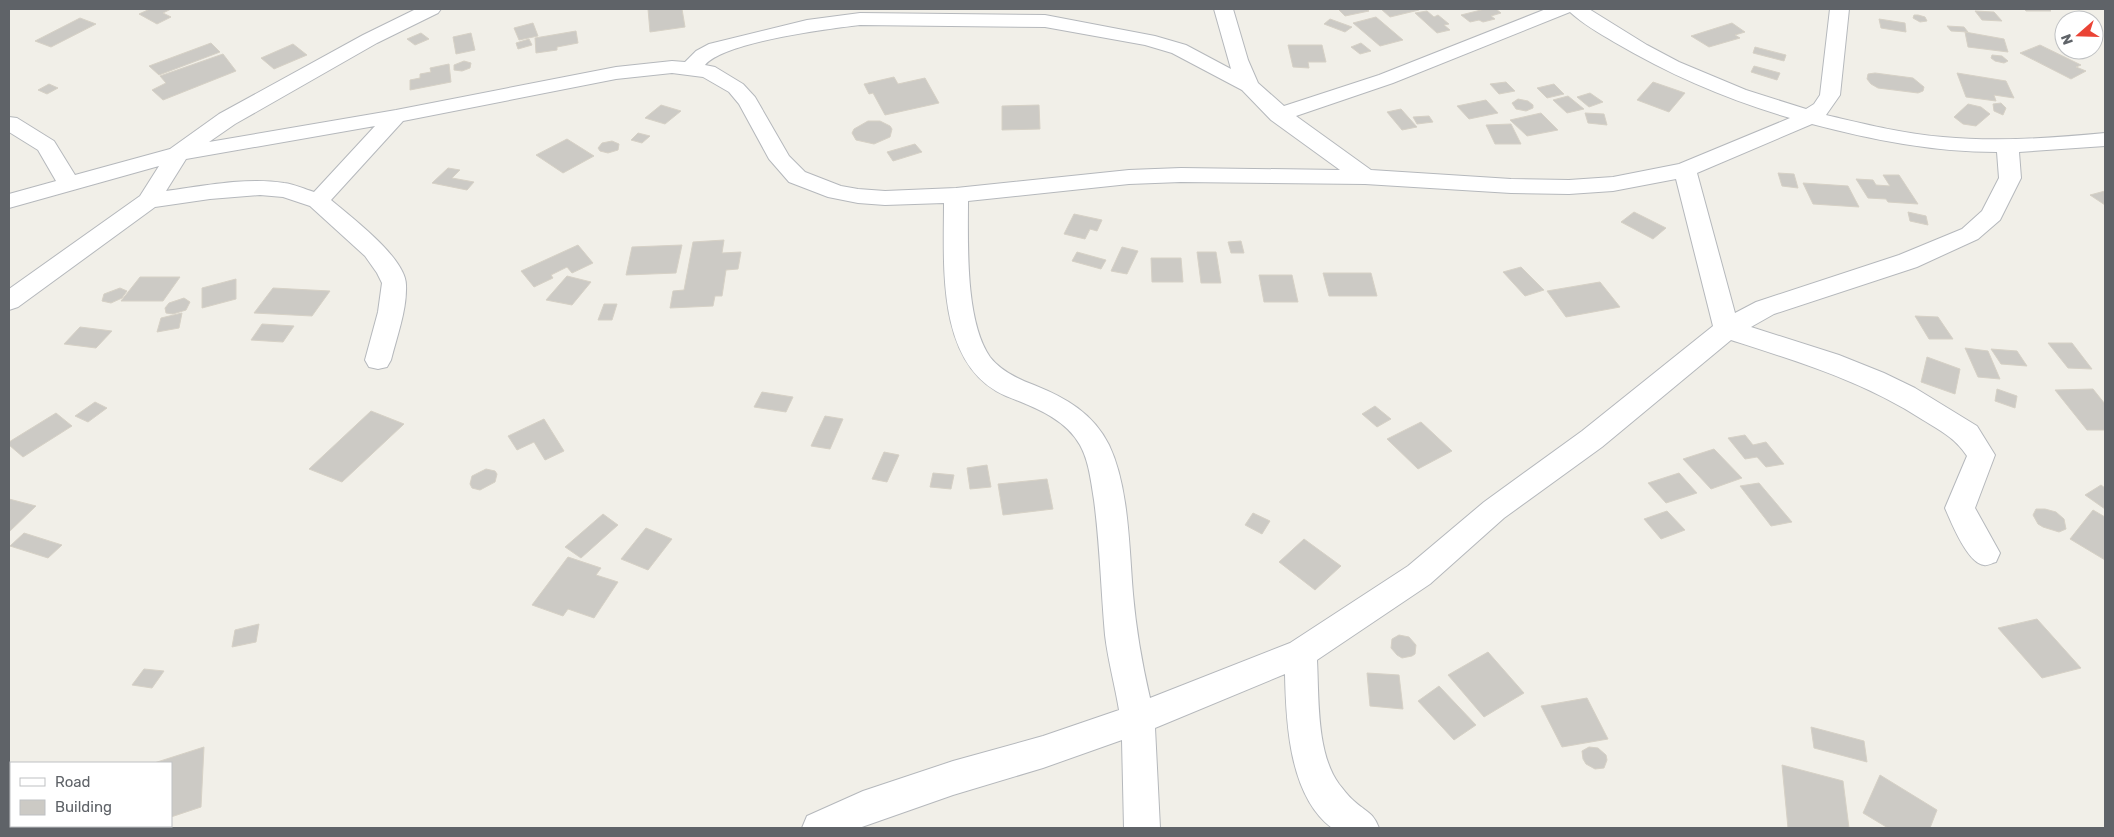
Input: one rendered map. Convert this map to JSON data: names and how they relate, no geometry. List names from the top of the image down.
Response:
{
  "legend": ["Road", "Building"],
  "north": "left"
}
